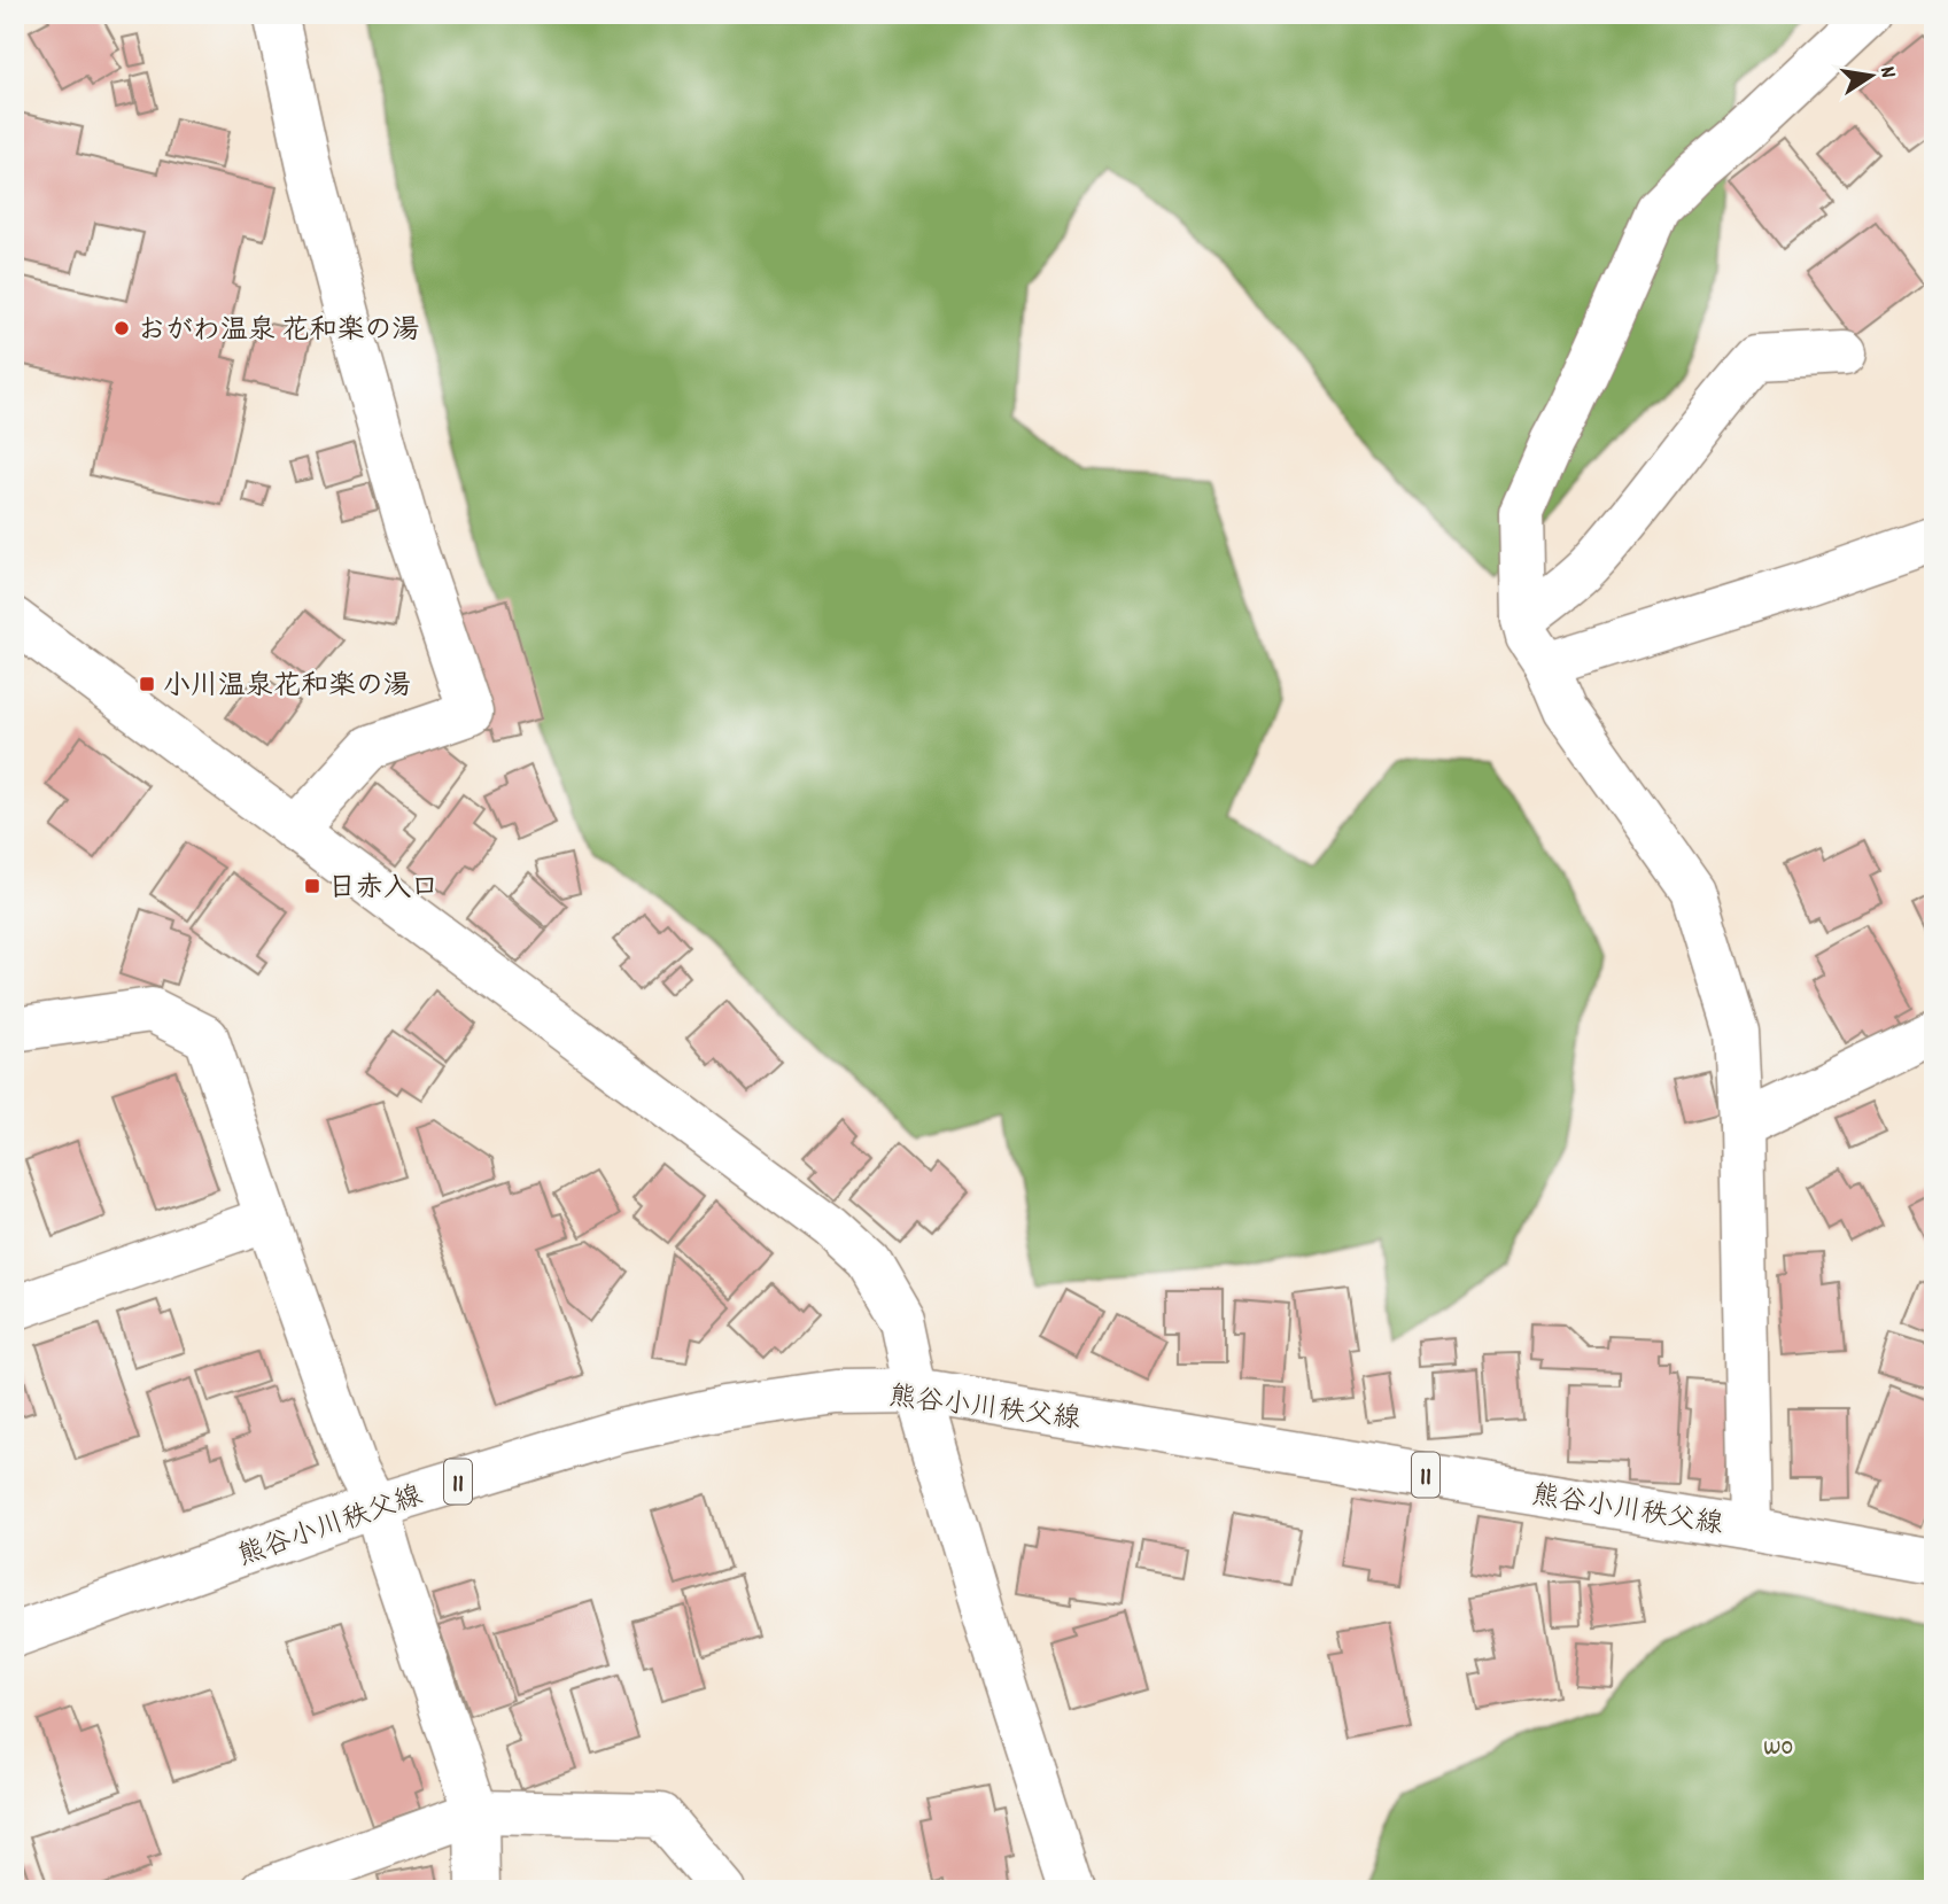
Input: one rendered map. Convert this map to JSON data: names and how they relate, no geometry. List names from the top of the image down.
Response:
{
  "streets": {
    "street": ["熊谷小川秩父線", "11"]
  },
  "parks": ["wo"],
  "places": {
    "other": ["おがわ温泉 花和楽の湯"],
    "transit": ["小川温泉花和楽の湯", "日赤入口"]
  },
  "north": "right"
}
